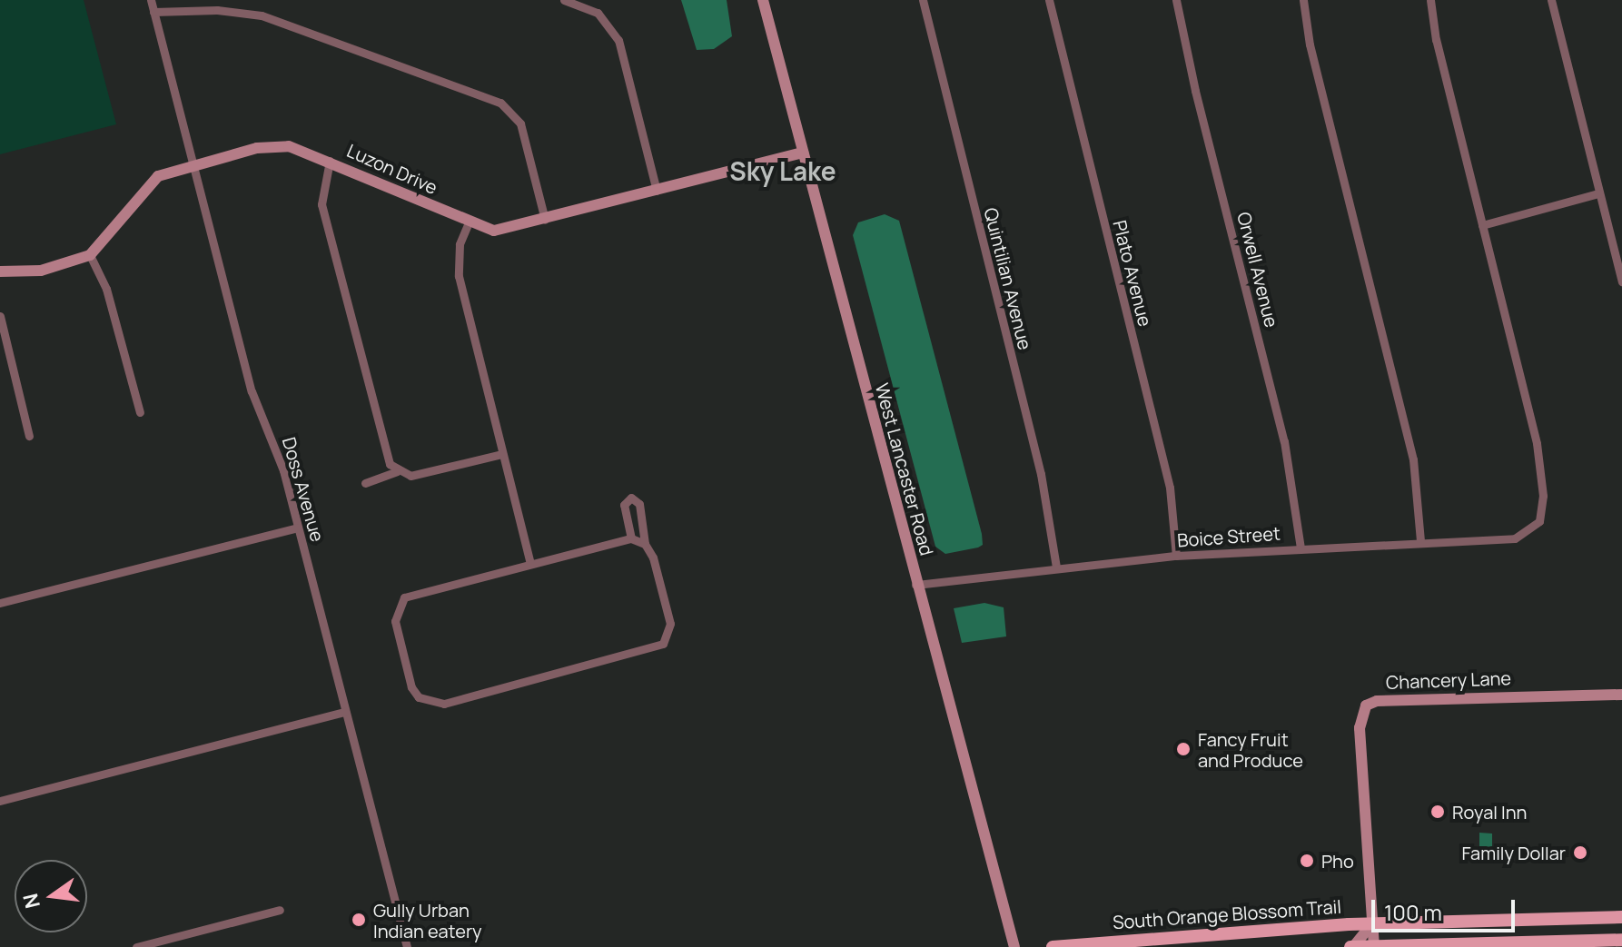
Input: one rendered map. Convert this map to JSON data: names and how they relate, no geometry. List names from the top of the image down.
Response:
{
  "streets": {
    "main road": ["South Orange Blossom Trail"],
    "street": [
      "Luzon Drive",
      "Orwell Avenue",
      "Plato Avenue",
      "Quintilian Avenue",
      "West Lancaster Road",
      "Doss Avenue",
      "Boice Street",
      "Chancery Lane"
    ]
  },
  "crossings": [
    ["Luzon Drive", "West Lancaster Road"],
    ["Luzon Drive", "Doss Avenue"],
    ["Orwell Avenue", "Boice Street"],
    ["Plato Avenue", "Boice Street"],
    ["Quintilian Avenue", "Boice Street"],
    ["West Lancaster Road", "Boice Street"],
    ["Chancery Lane", "South Orange Blossom Trail"]
  ],
  "districts": ["Sky Lake"],
  "places": [
    "Fancy Fruit and Produce",
    "Royal Inn",
    "Family Dollar",
    "Pho",
    "Gully Urban Indian eatery"
  ],
  "scale_bar": "100 m",
  "north": "left"
}
